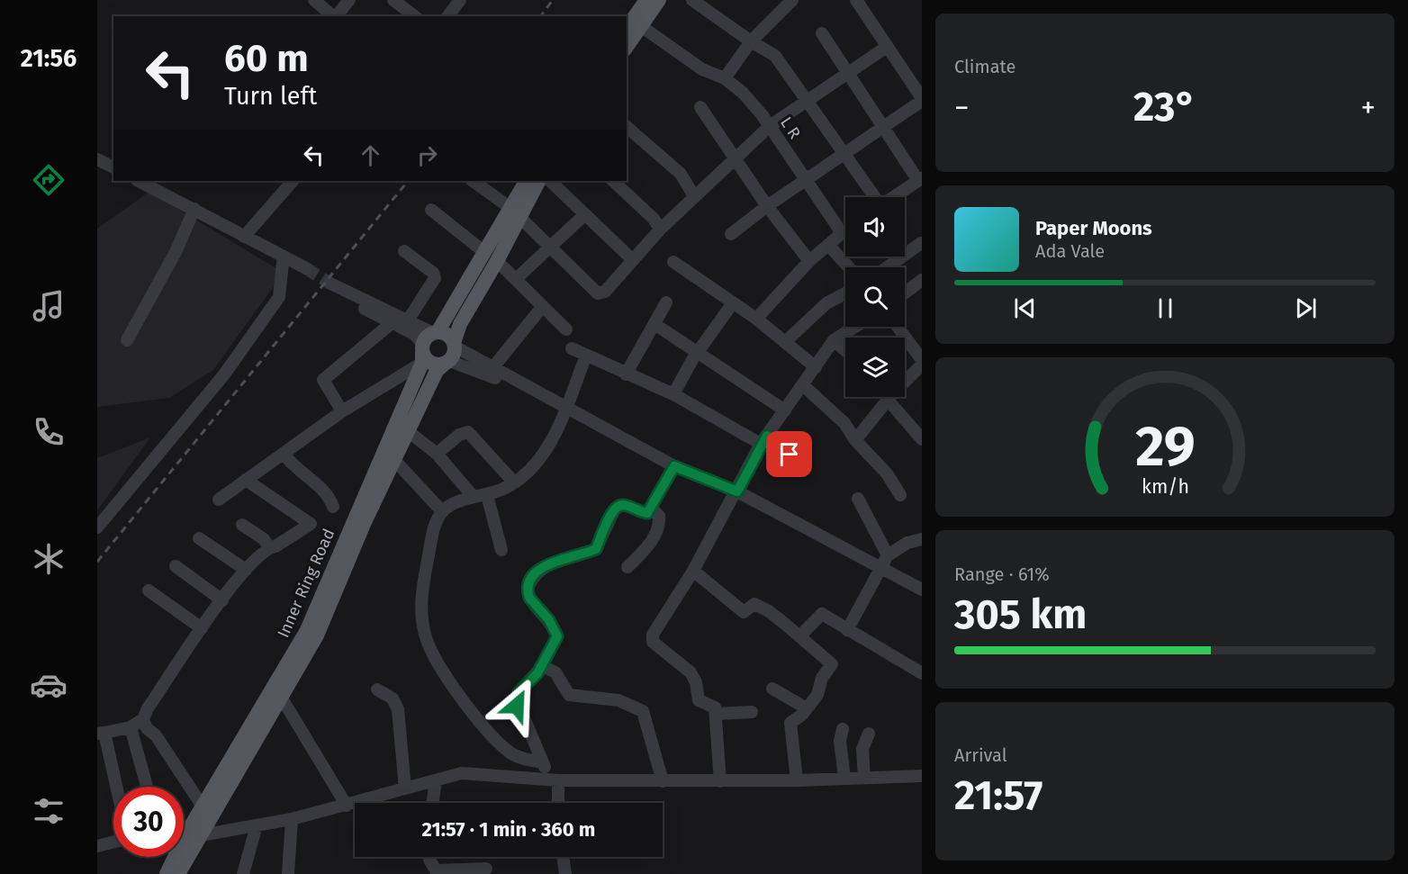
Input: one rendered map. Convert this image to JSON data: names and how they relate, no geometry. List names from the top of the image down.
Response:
{
  "streets": {
    "main road": ["Inner Ring Road"],
    "street": ["L R"]
  },
  "page": {
    "tabs": "21:56",
    "tile": [
      "Climate",
      ["Range · 61%", "305 km"],
      ["Arrival", "21:57"]
    ],
    "turn": ["60 m", "Turn left"],
    "heat": ["−", "23°", "+"],
    "song": ["Paper Moons", "Ada Vale"],
    "limit": "30",
    "trip": "21:57 · 1 min · 360 m",
    "gauge": ["29", "km/h"]
  }
}
